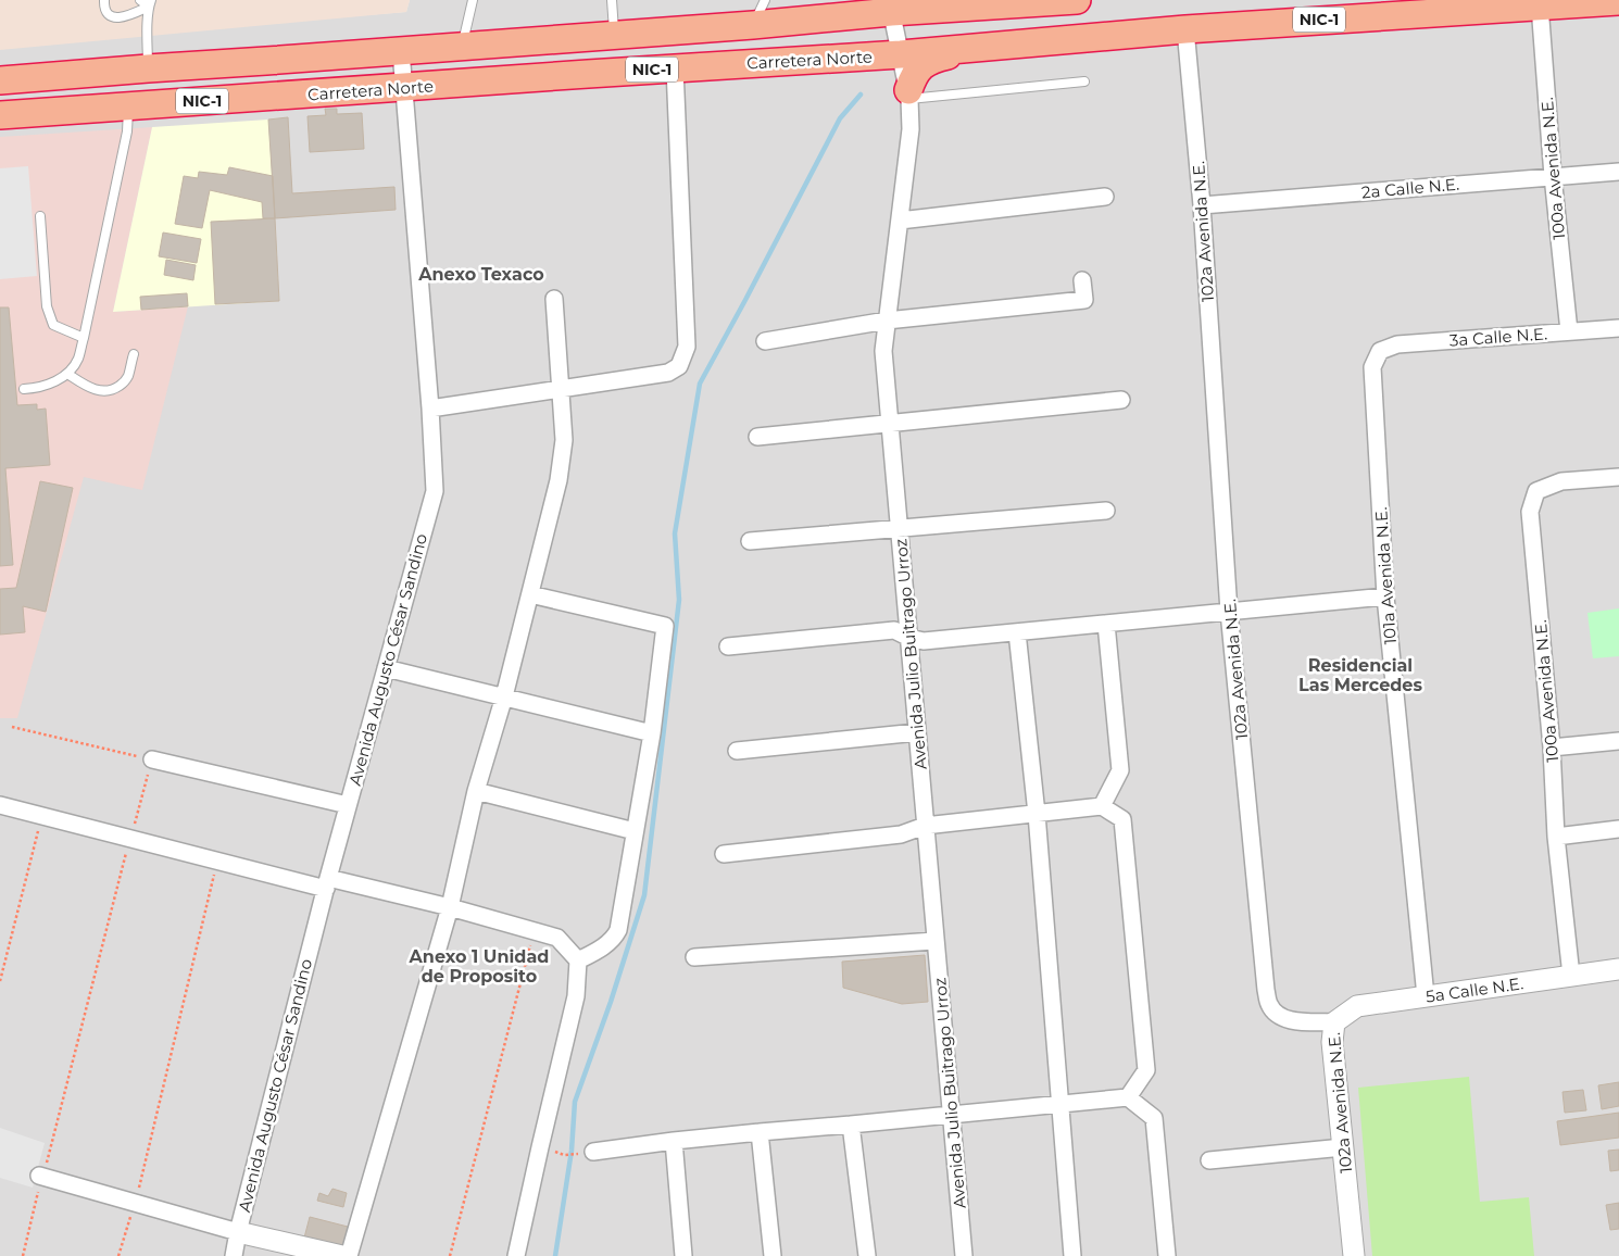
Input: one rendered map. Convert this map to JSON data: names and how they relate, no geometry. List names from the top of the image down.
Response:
{
  "streets": {
    "highway": ["NIC-1", "Carretera Norte"],
    "street": [
      "100a Avenida N.E.",
      "2a Calle N.E.",
      "102a Avenida N.E.",
      "3a Calle N.E.",
      "101a Avenida N.E.",
      "Avenida Julio Buitrago Urroz",
      "Avenida Augusto César Sandino",
      "5a Calle N.E."
    ]
  },
  "crossings": [
    ["NIC-1", "Avenida Julio Buitrago Urroz"],
    ["NIC-1", "Avenida Augusto César Sandino"],
    ["Carretera Norte", "100a Avenida N.E."],
    ["Carretera Norte", "102a Avenida N.E."],
    ["Carretera Norte", "Avenida Julio Buitrago Urroz"],
    ["Carretera Norte", "Avenida Augusto César Sandino"],
    ["100a Avenida N.E.", "2a Calle N.E."],
    ["100a Avenida N.E.", "3a Calle N.E."],
    ["100a Avenida N.E.", "5a Calle N.E."],
    ["2a Calle N.E.", "102a Avenida N.E."],
    ["102a Avenida N.E.", "5a Calle N.E."],
    ["3a Calle N.E.", "101a Avenida N.E."],
    ["101a Avenida N.E.", "5a Calle N.E."]
  ],
  "districts": ["Anexo Texaco", "Residencial Las Mercedes", "Anexo 1 Unidad de Proposito"]
}
